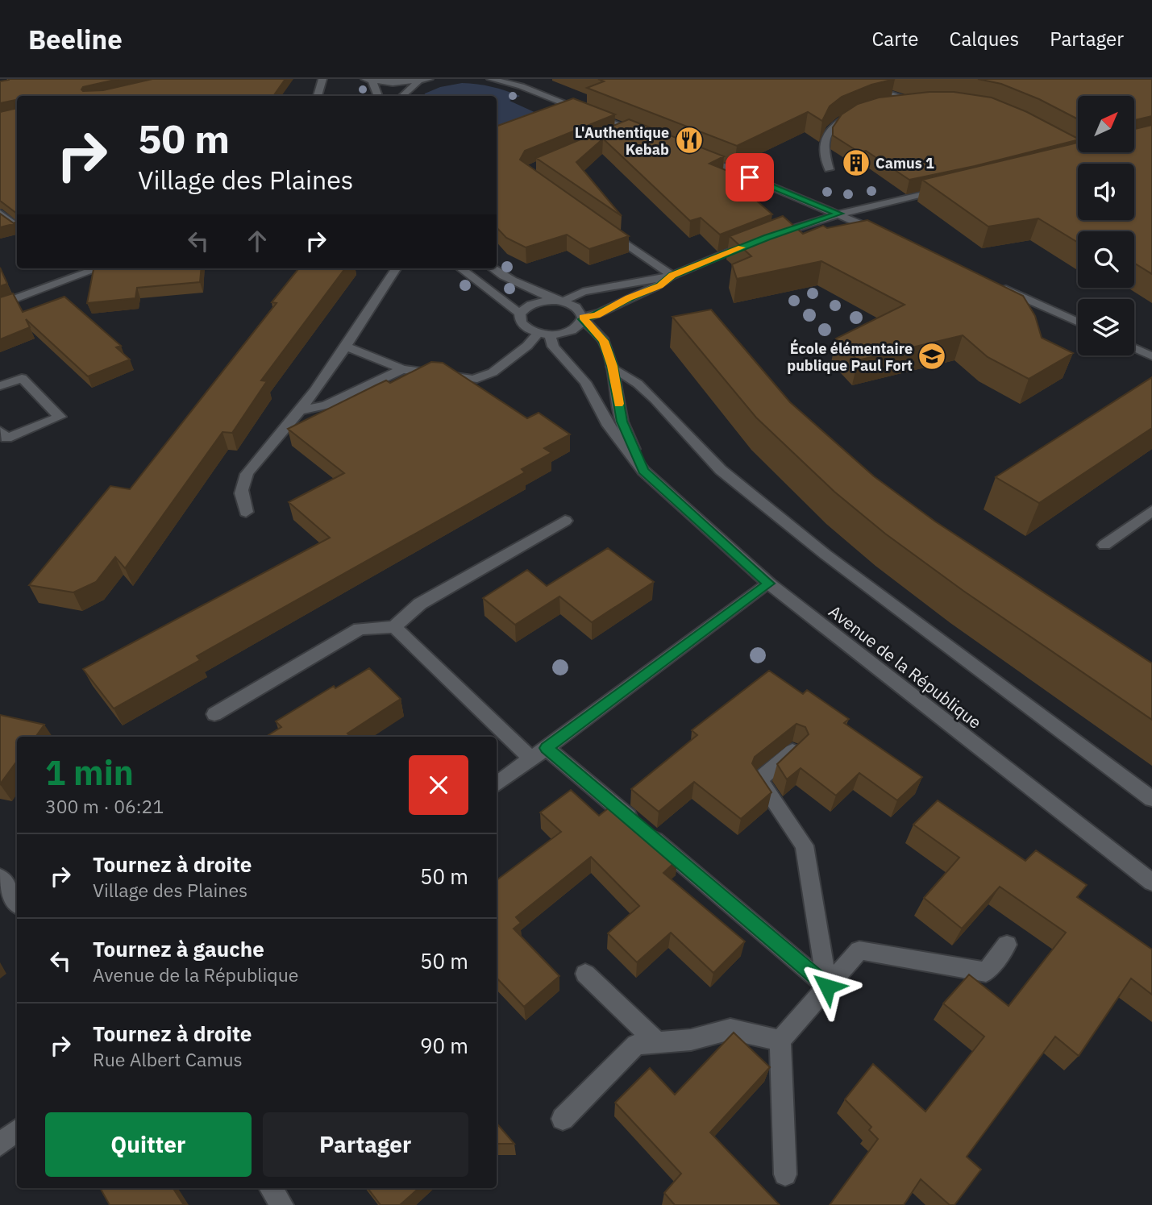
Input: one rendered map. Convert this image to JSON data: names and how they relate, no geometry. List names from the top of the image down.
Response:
{
  "streets": {
    "street": ["Avenue de la République"]
  },
  "places": {
    "restaurant": ["L'Authentique Kebab"],
    "building": ["Camus 1"],
    "school or university": ["École élémentaire publique Paul Fort"]
  },
  "north": "top right",
  "page": {
    "header": "Beeline",
    "nav": ["Carte", "Calques", "Partager"],
    "turn": ["50 m", "Village des Plaines"],
    "heading": ["1 min", "300 m · 06:21"],
    "list": [
      {
        "name": "Tournez à droite",
        "note": "Village des Plaines",
        "value": "50 m"
      },
      {
        "name": "Tournez à gauche",
        "note": "Avenue de la République",
        "value": "50 m"
      },
      {
        "name": "Tournez à droite",
        "note": "Rue Albert Camus",
        "value": "90 m"
      }
    ],
    "buttons": ["Quitter", "Partager"]
  }
}
